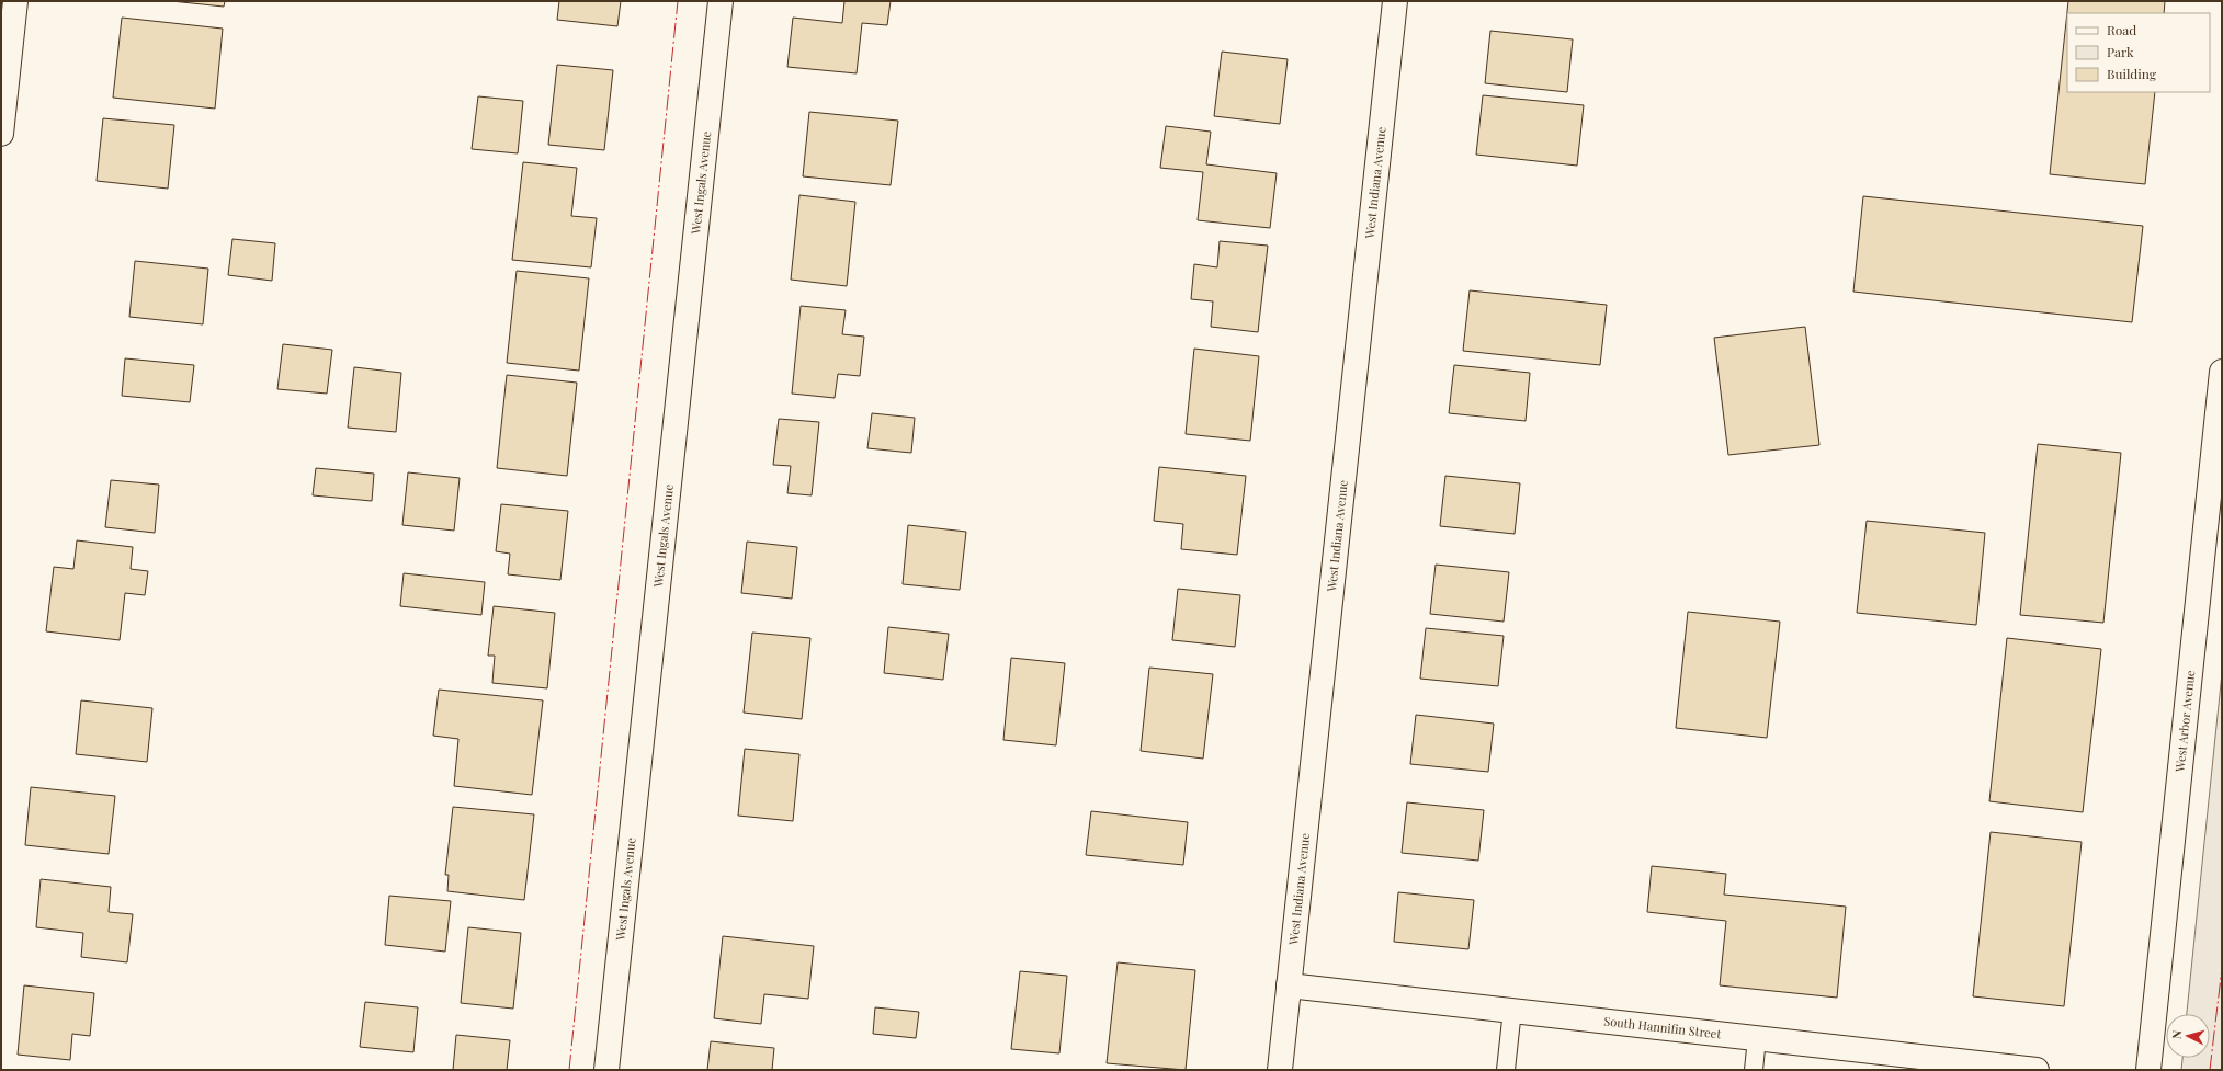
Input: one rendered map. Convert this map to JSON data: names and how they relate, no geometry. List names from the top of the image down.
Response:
{
  "streets": {
    "street": [
      "West Ingals Avenue",
      "West Indiana Avenue",
      "West Arbor Avenue",
      "South Hannifin Street"
    ]
  },
  "crossings": [
    ["West Indiana Avenue", "South Hannifin Street"]
  ],
  "legend": ["Road", "Park", "Building"],
  "north": "left"
}
